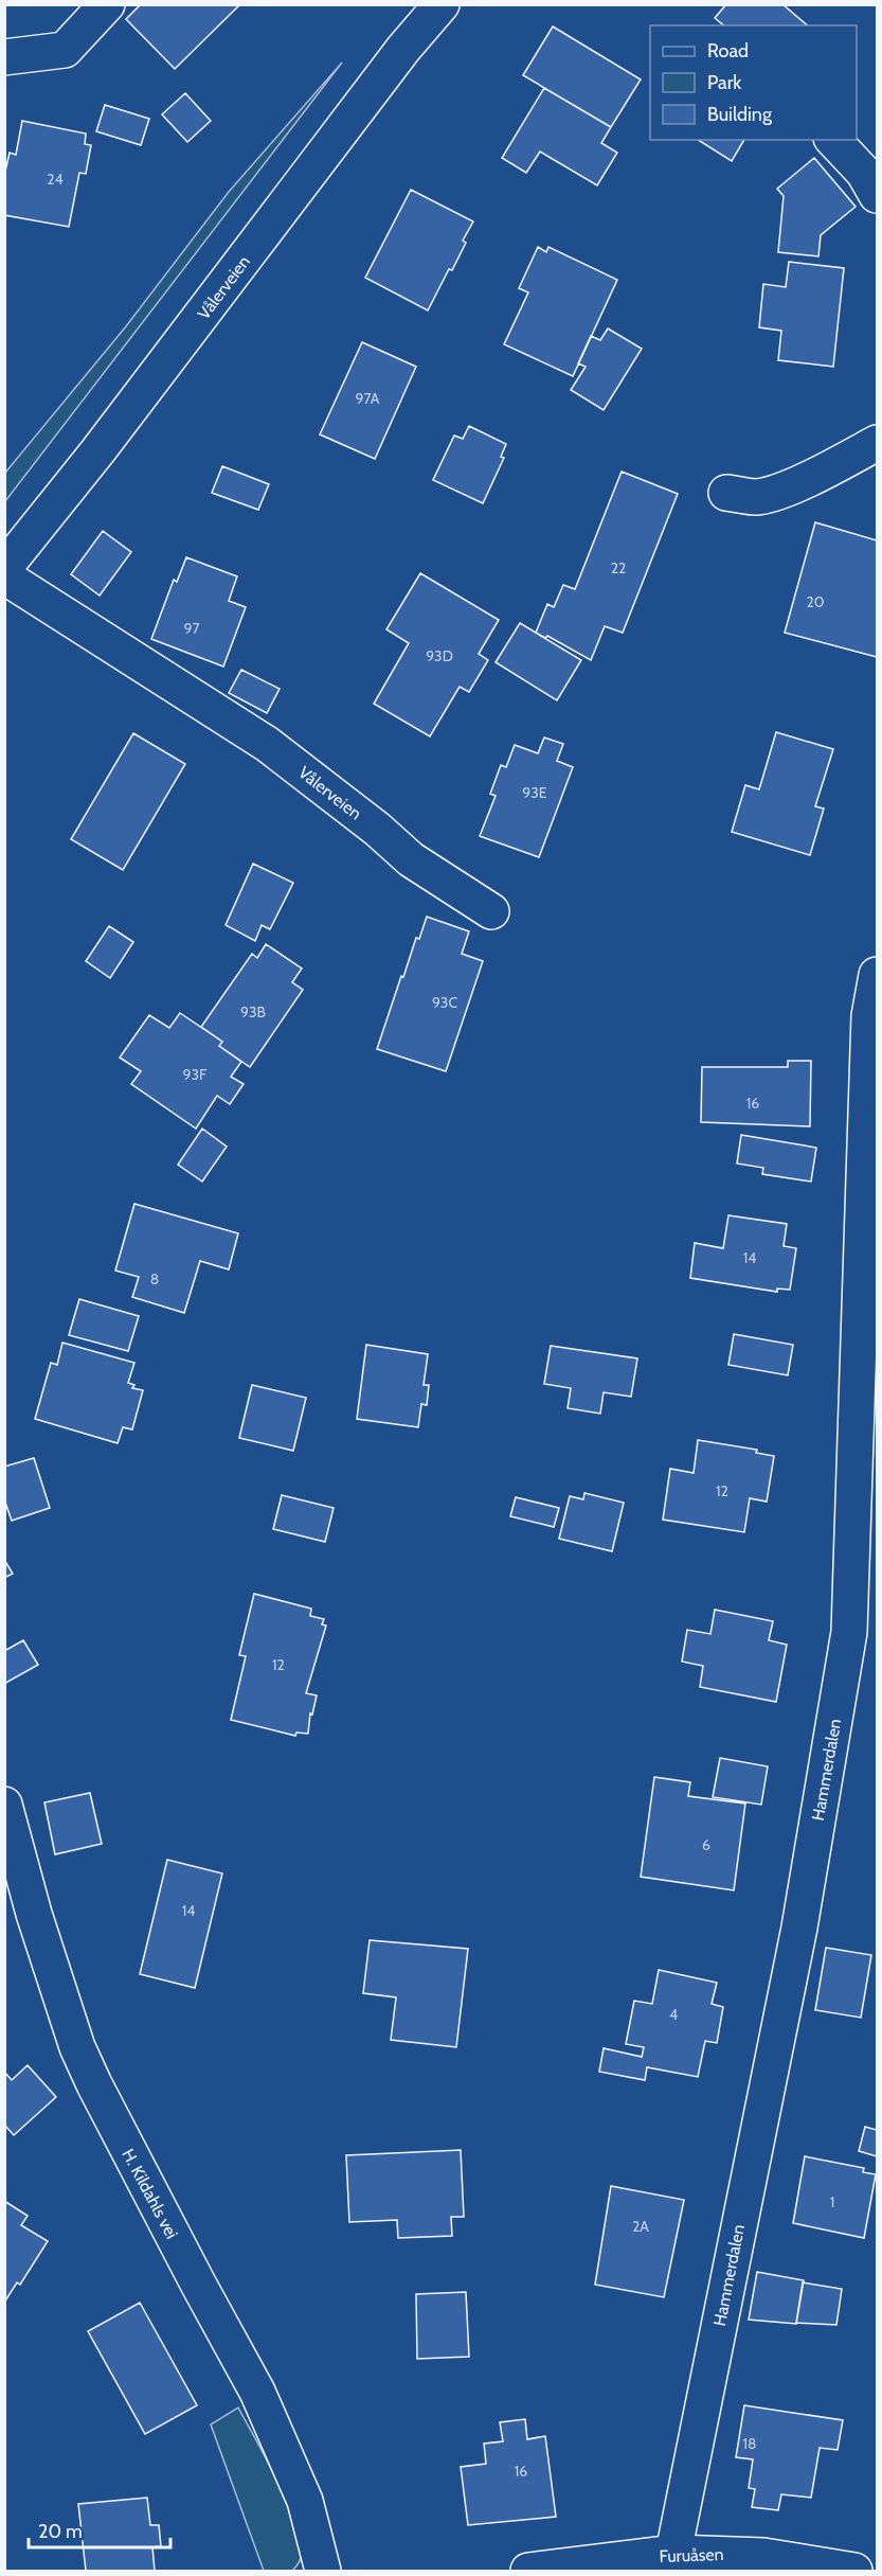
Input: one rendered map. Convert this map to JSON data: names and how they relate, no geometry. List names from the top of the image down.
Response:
{
  "streets": {
    "street": [
      "Vålerveien",
      "Hammerdalen",
      "H. Kildahls vei",
      "Furuåsen"
    ]
  },
  "crossings": [
    ["Hammerdalen", "Furuåsen"]
  ],
  "house_numbers": [
    "24",
    "97A",
    "22",
    "20",
    "97",
    "93D",
    "93E",
    "93C",
    "93B",
    "93F",
    "16",
    "14",
    "8",
    "12",
    "12",
    "6",
    "14",
    "4",
    "1",
    "2A",
    "18",
    "16"
  ],
  "legend": ["Road", "Park", "Building"],
  "scale_bar": "20 m"
}
